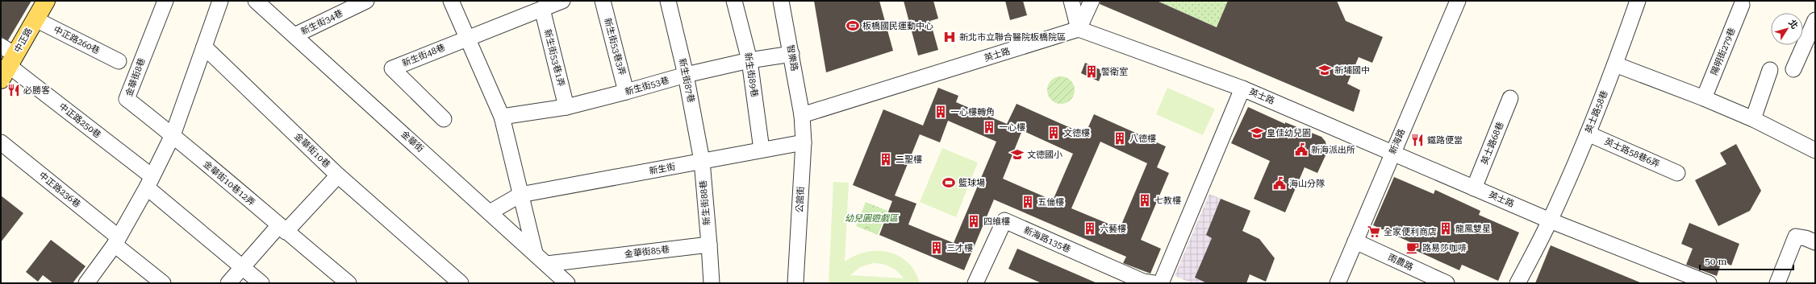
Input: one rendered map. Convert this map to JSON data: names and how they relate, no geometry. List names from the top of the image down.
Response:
{
  "streets": {
    "main road": ["中正路"],
    "street": [
      "新生街34巷",
      "中正路260巷",
      "新生街53巷3弄",
      "陽明街279巷",
      "英士路",
      "新生街48巷",
      "新生街53巷1弄",
      "智樂路",
      "新生街89巷",
      "金華街8巷",
      "新生街87巷",
      "新生街53巷",
      "英士路58巷",
      "中正路250巷",
      "金華街",
      "新海路",
      "英士路68巷",
      "金華街10巷",
      "英士路58巷6弄",
      "新生街",
      "金華街10巷12弄",
      "中正路236巷",
      "公館街",
      "新生街88巷",
      "新海路135巷",
      "金華街85巷",
      "雨農路"
    ]
  },
  "crossings": [
    ["新生街34巷", "金華街"],
    ["中正路", "中正路260巷"],
    ["中正路", "中正路250巷"],
    ["新生街53巷3弄", "新生街53巷"],
    ["英士路", "智樂路"],
    ["英士路", "英士路58巷"],
    ["英士路", "新海路"],
    ["英士路", "英士路68巷"],
    ["英士路", "公館街"],
    ["新生街53巷1弄", "新生街53巷"],
    ["智樂路", "新生街53巷"],
    ["智樂路", "公館街"],
    ["新生街89巷", "新生街53巷"],
    ["新生街89巷", "新生街"],
    ["金華街8巷", "金華街10巷12弄"],
    ["新生街87巷", "新生街53巷"],
    ["新生街87巷", "新生街"],
    ["新生街87巷", "新生街88巷"],
    ["英士路58巷", "英士路58巷6弄"],
    ["金華街", "新生街"],
    ["金華街", "金華街85巷"],
    ["新海路", "雨農路"],
    ["新生街", "公館街"],
    ["新生街", "新生街88巷"],
    ["新生街88巷", "金華街85巷"]
  ],
  "parks": ["幼兒園遊戲區"],
  "places": {
    "sports": ["板橋國民運動中心", "籃球場"],
    "hospital": ["新北市立聯合醫院板橋院區"],
    "school or university": ["新埔國中", "皇佳幼兒園", "文德國小"],
    "building": [
      "警衛室",
      "一心樓轉角",
      "一心樓",
      "文德樓",
      "八德樓",
      "二聖樓",
      "七教樓",
      "五倫樓",
      "四維樓",
      "六藝樓",
      "龍鳳雙星",
      "三才樓"
    ],
    "restaurant": ["必勝客", "鐵路便當"],
    "public building": ["新海派出所", "海山分隊"],
    "supermarket": ["全家便利商店"],
    "cafe": ["路易莎咖啡"]
  },
  "scale_bar": "50 m",
  "north": "top right"
}
